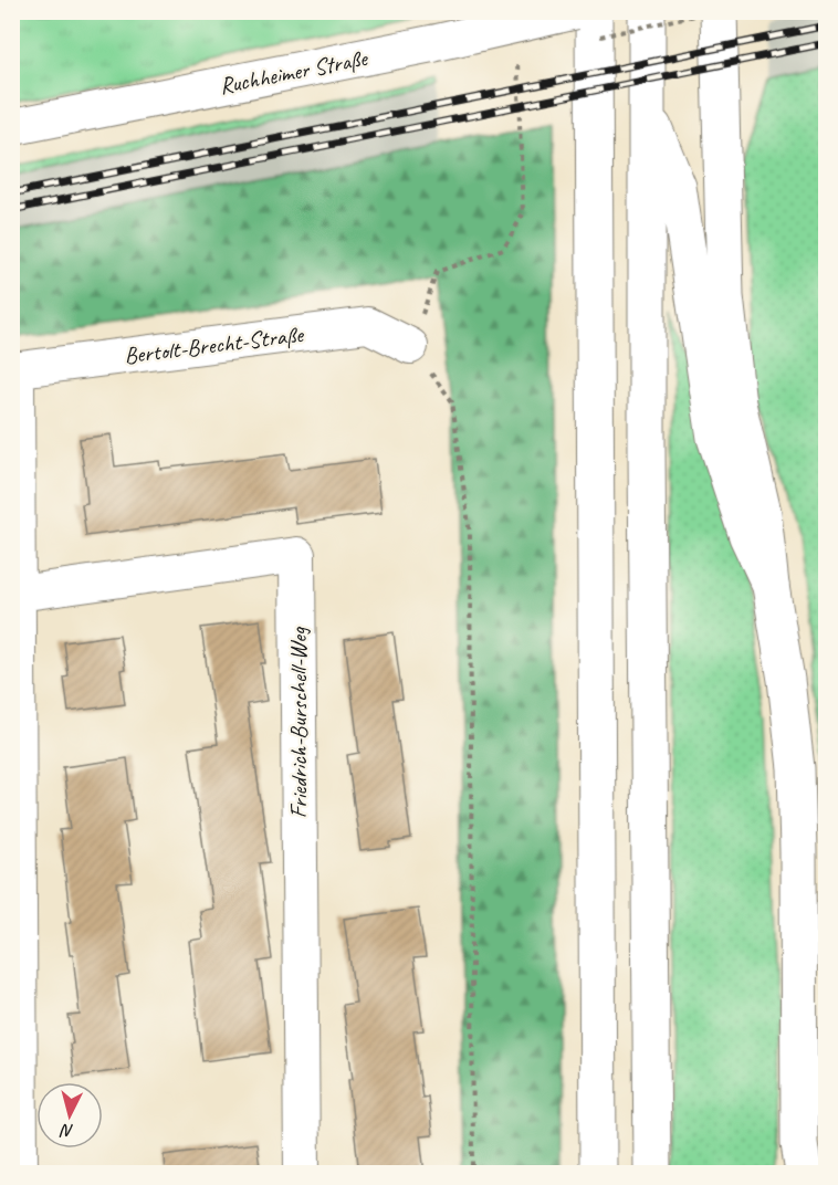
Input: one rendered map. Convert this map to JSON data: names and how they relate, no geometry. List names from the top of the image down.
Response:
{
  "streets": {
    "main road": ["Ruchheimer Straße"],
    "street": ["Bertolt-Brecht-Straße", "Friedrich-Burschell-Weg"]
  },
  "north": "bottom"
}
